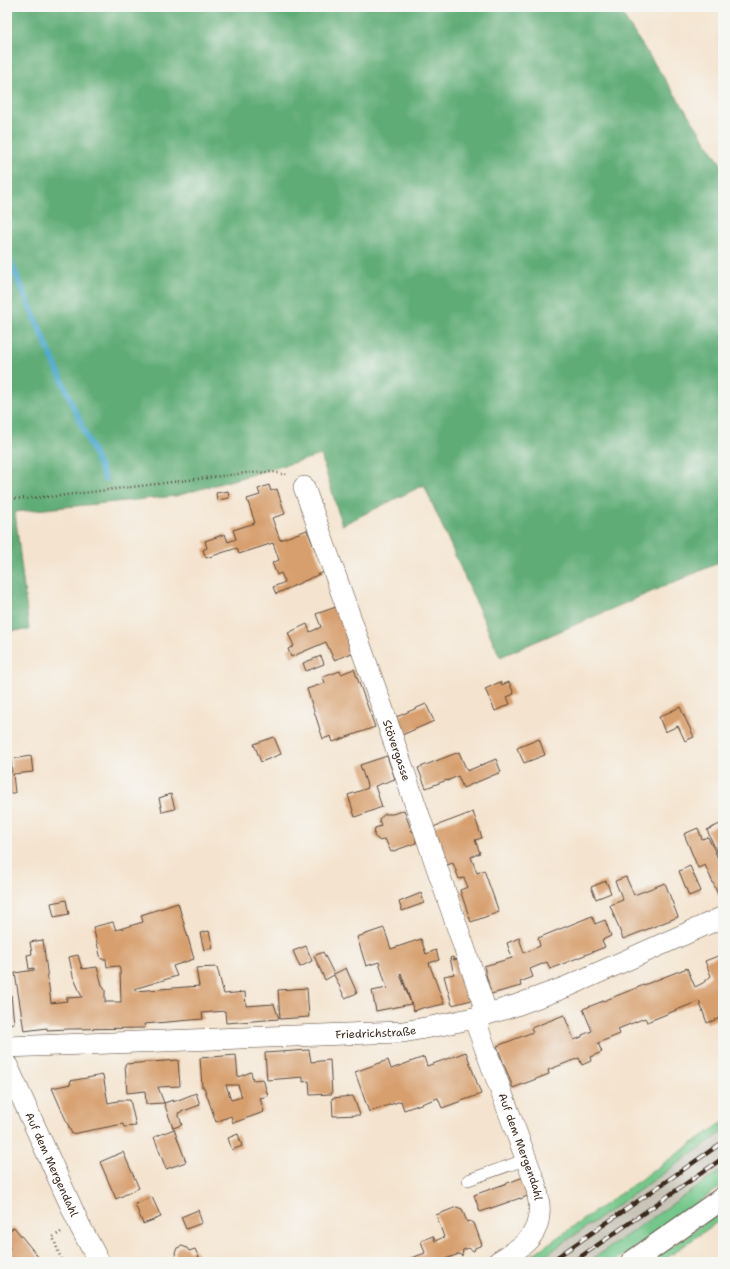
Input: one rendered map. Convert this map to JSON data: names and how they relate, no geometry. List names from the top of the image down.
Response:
{
  "streets": {
    "street": ["Stövergasse", "Friedrichstraße", "Auf dem Mergendahl"]
  },
  "crossings": [
    ["Stövergasse", "Friedrichstraße"],
    ["Stövergasse", "Auf dem Mergendahl"],
    ["Friedrichstraße", "Auf dem Mergendahl"]
  ]
}
